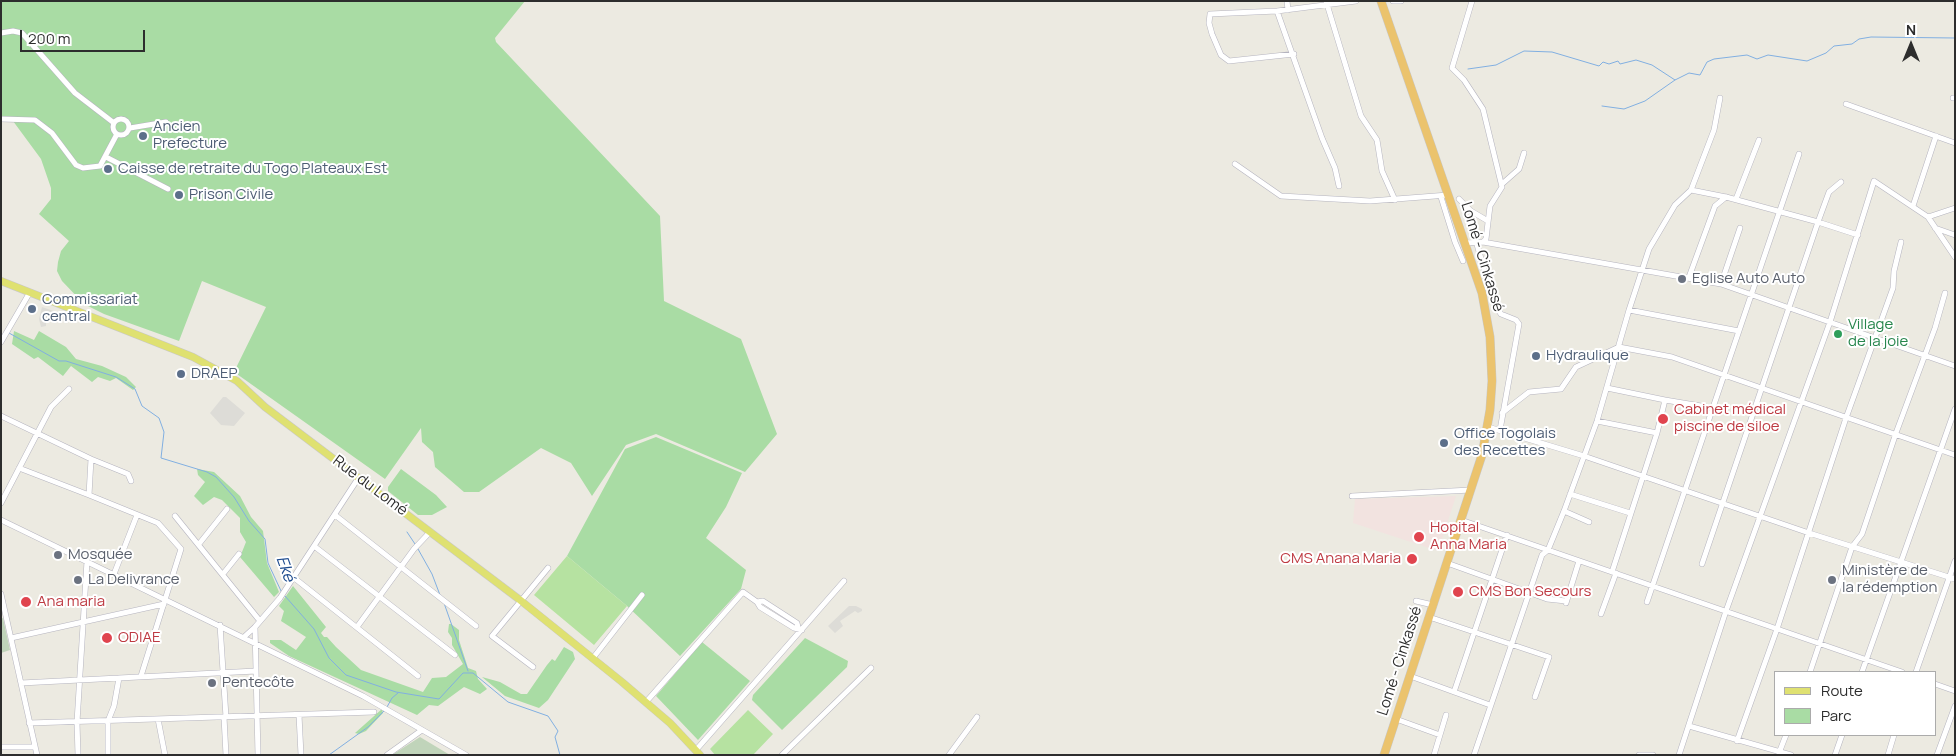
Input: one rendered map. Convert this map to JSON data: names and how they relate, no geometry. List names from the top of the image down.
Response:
{
  "streets": {
    "highway": ["Lomé - Cinkassé"],
    "main road": ["Rue du Lomé"]
  },
  "water": ["Eké"],
  "places": [
    "Ancien Prefecture",
    "Caisse de retraite du Togo Plateaux Est",
    "Prison Civile",
    "Eglise Auto Auto",
    "Commissariat central",
    "Village de la joie",
    "Hydraulique",
    "DRAEP",
    "Cabinet médical piscine de siloe",
    "Office Togolais des Recettes",
    "Hopital Anna Maria",
    "Mosquée",
    "CMS Anana Maria",
    "La Delivrance",
    "Ministère de la rédemption",
    "CMS Bon Secours",
    "Ana maria",
    "ODIAE",
    "Pentecôte"
  ],
  "legend": ["Route", "Parc"],
  "scale_bar": "200 m",
  "north": "top"
}
